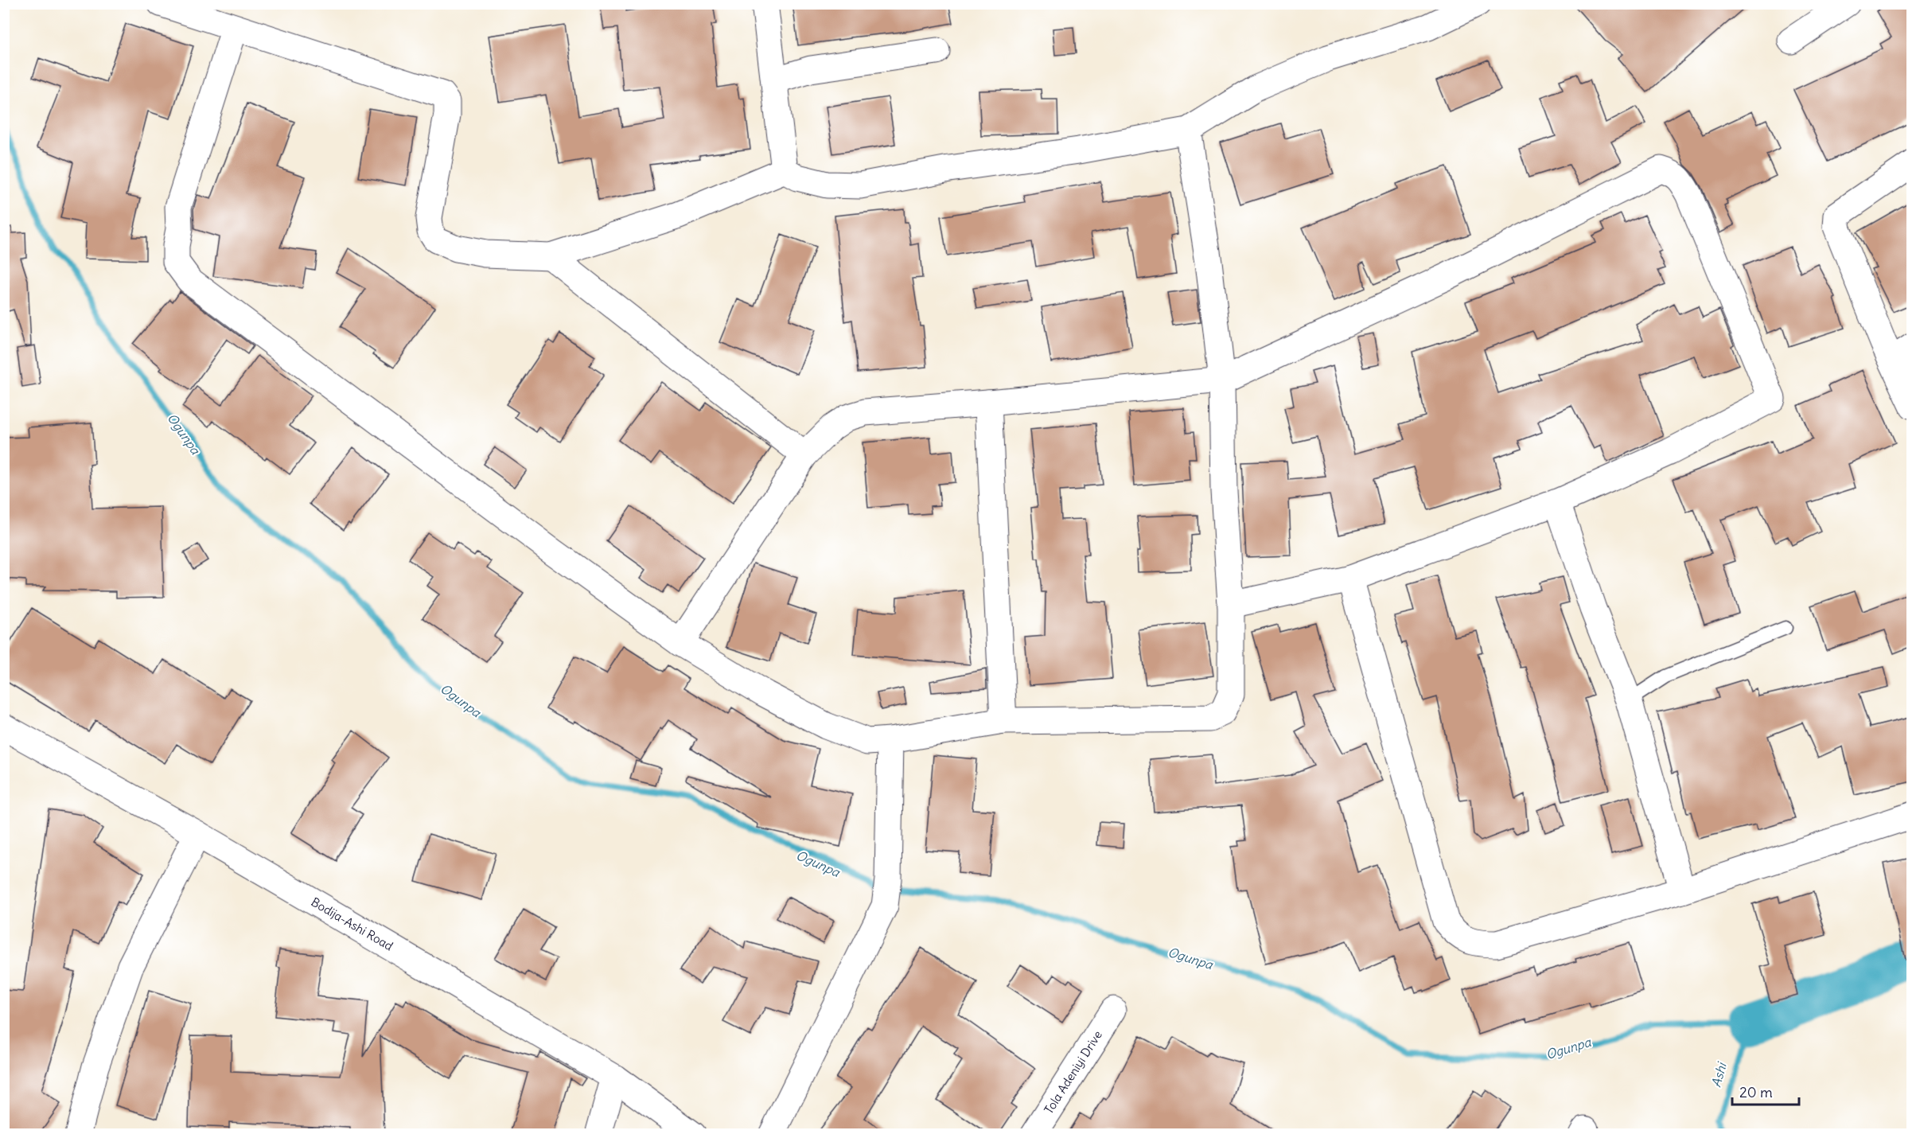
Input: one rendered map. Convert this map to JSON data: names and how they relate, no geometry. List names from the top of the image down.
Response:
{
  "streets": {
    "street": ["Bodija-Ashi Road", "Tola Adeniyi Drive"]
  },
  "water": ["Ogunpa", "Ashi"],
  "scale_bar": "20 m"
}
